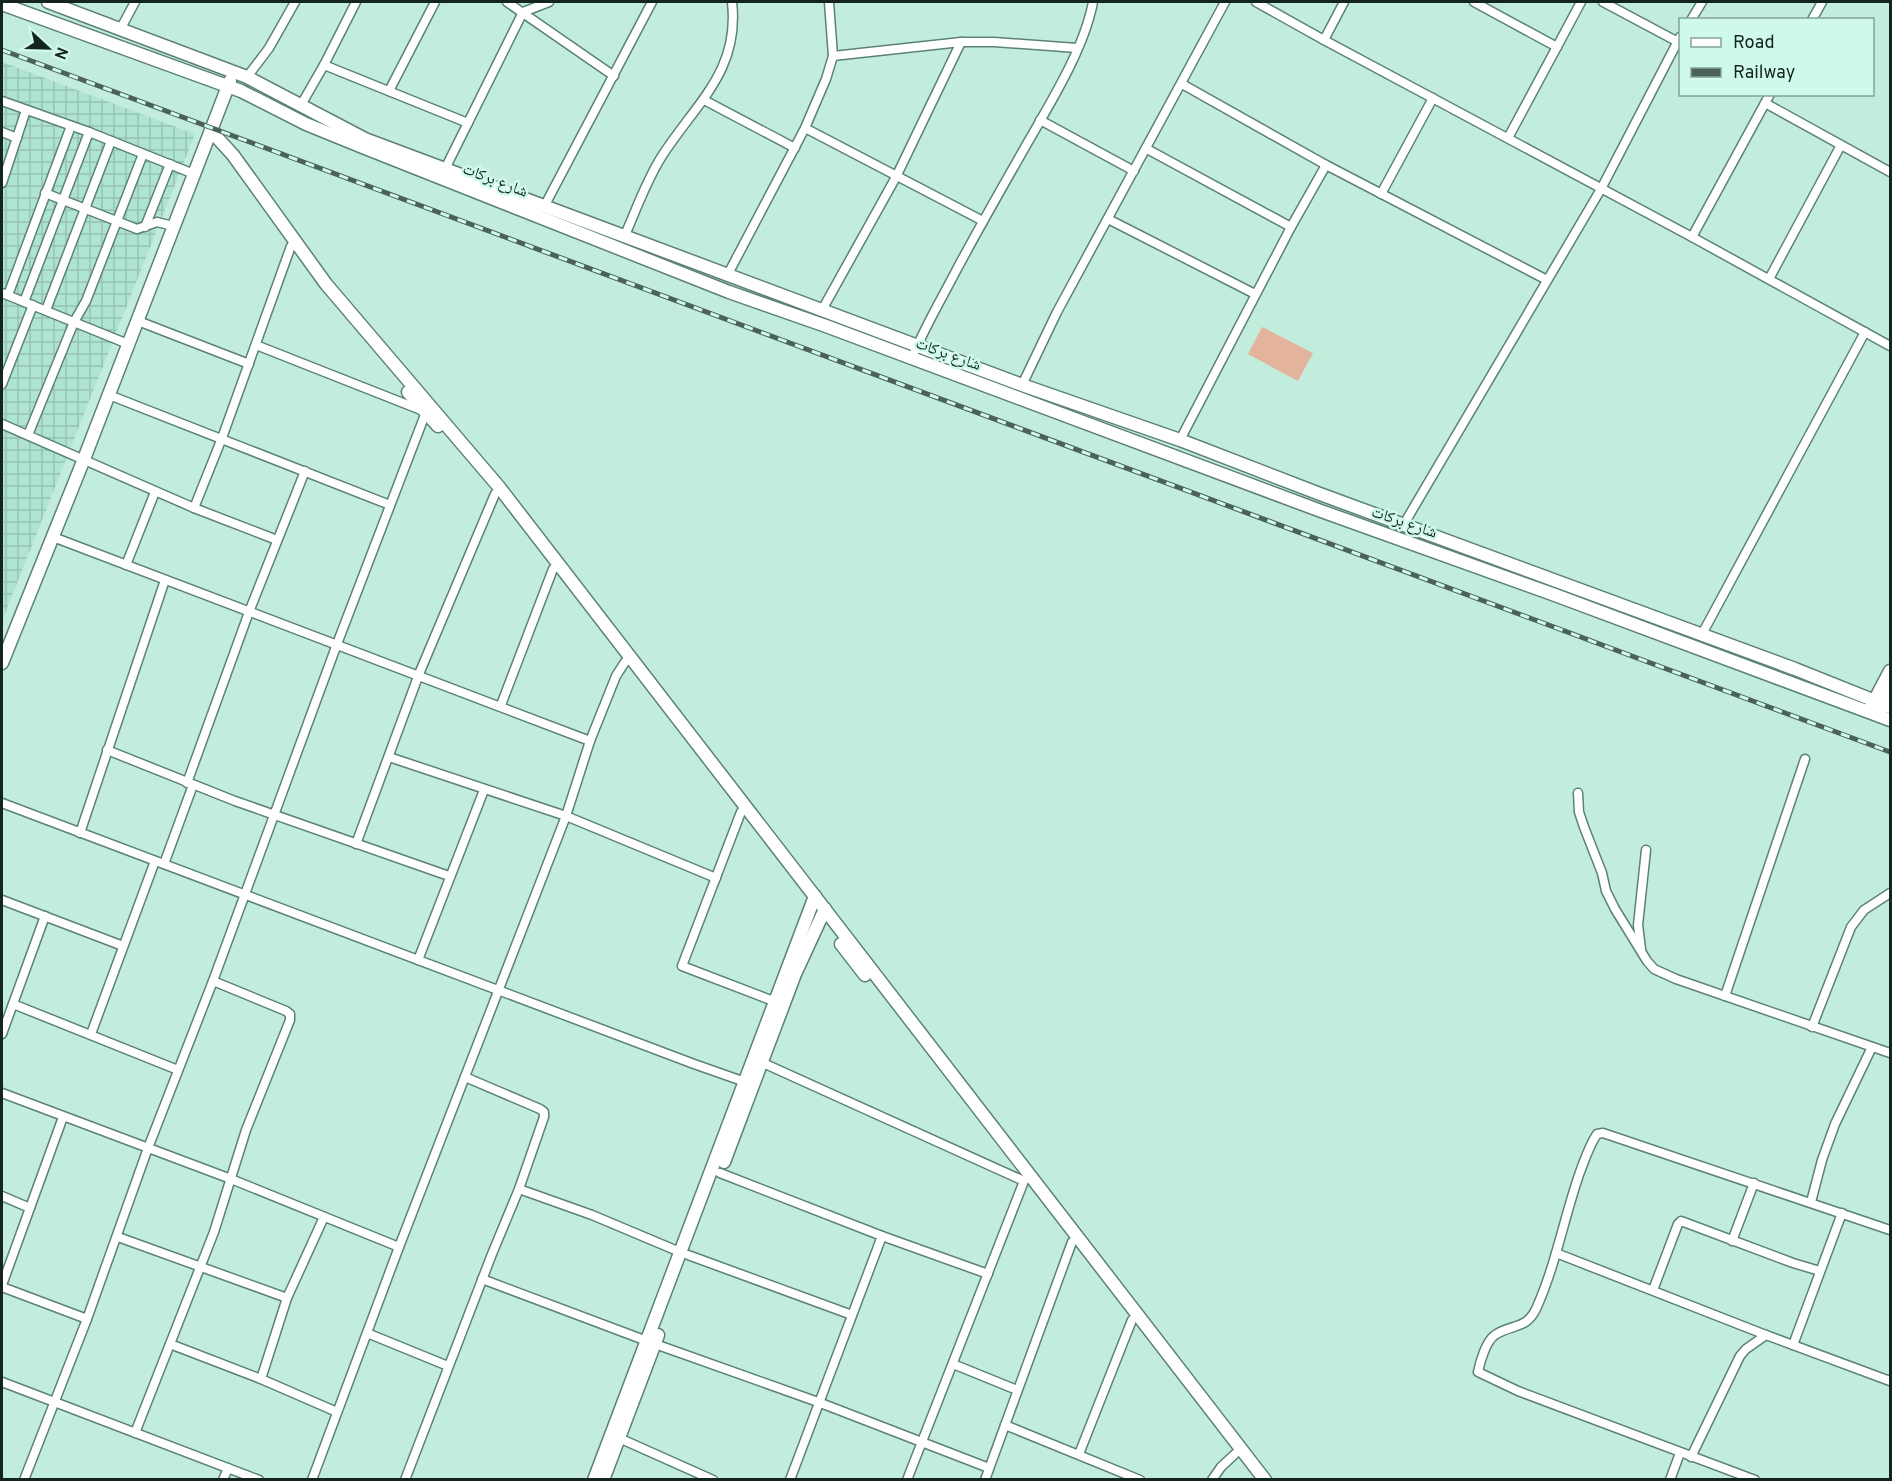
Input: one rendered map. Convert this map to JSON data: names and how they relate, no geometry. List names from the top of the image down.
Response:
{
  "streets": {
    "street": ["شارع بركات"]
  },
  "legend": ["Road", "Railway"],
  "north": "right"
}
